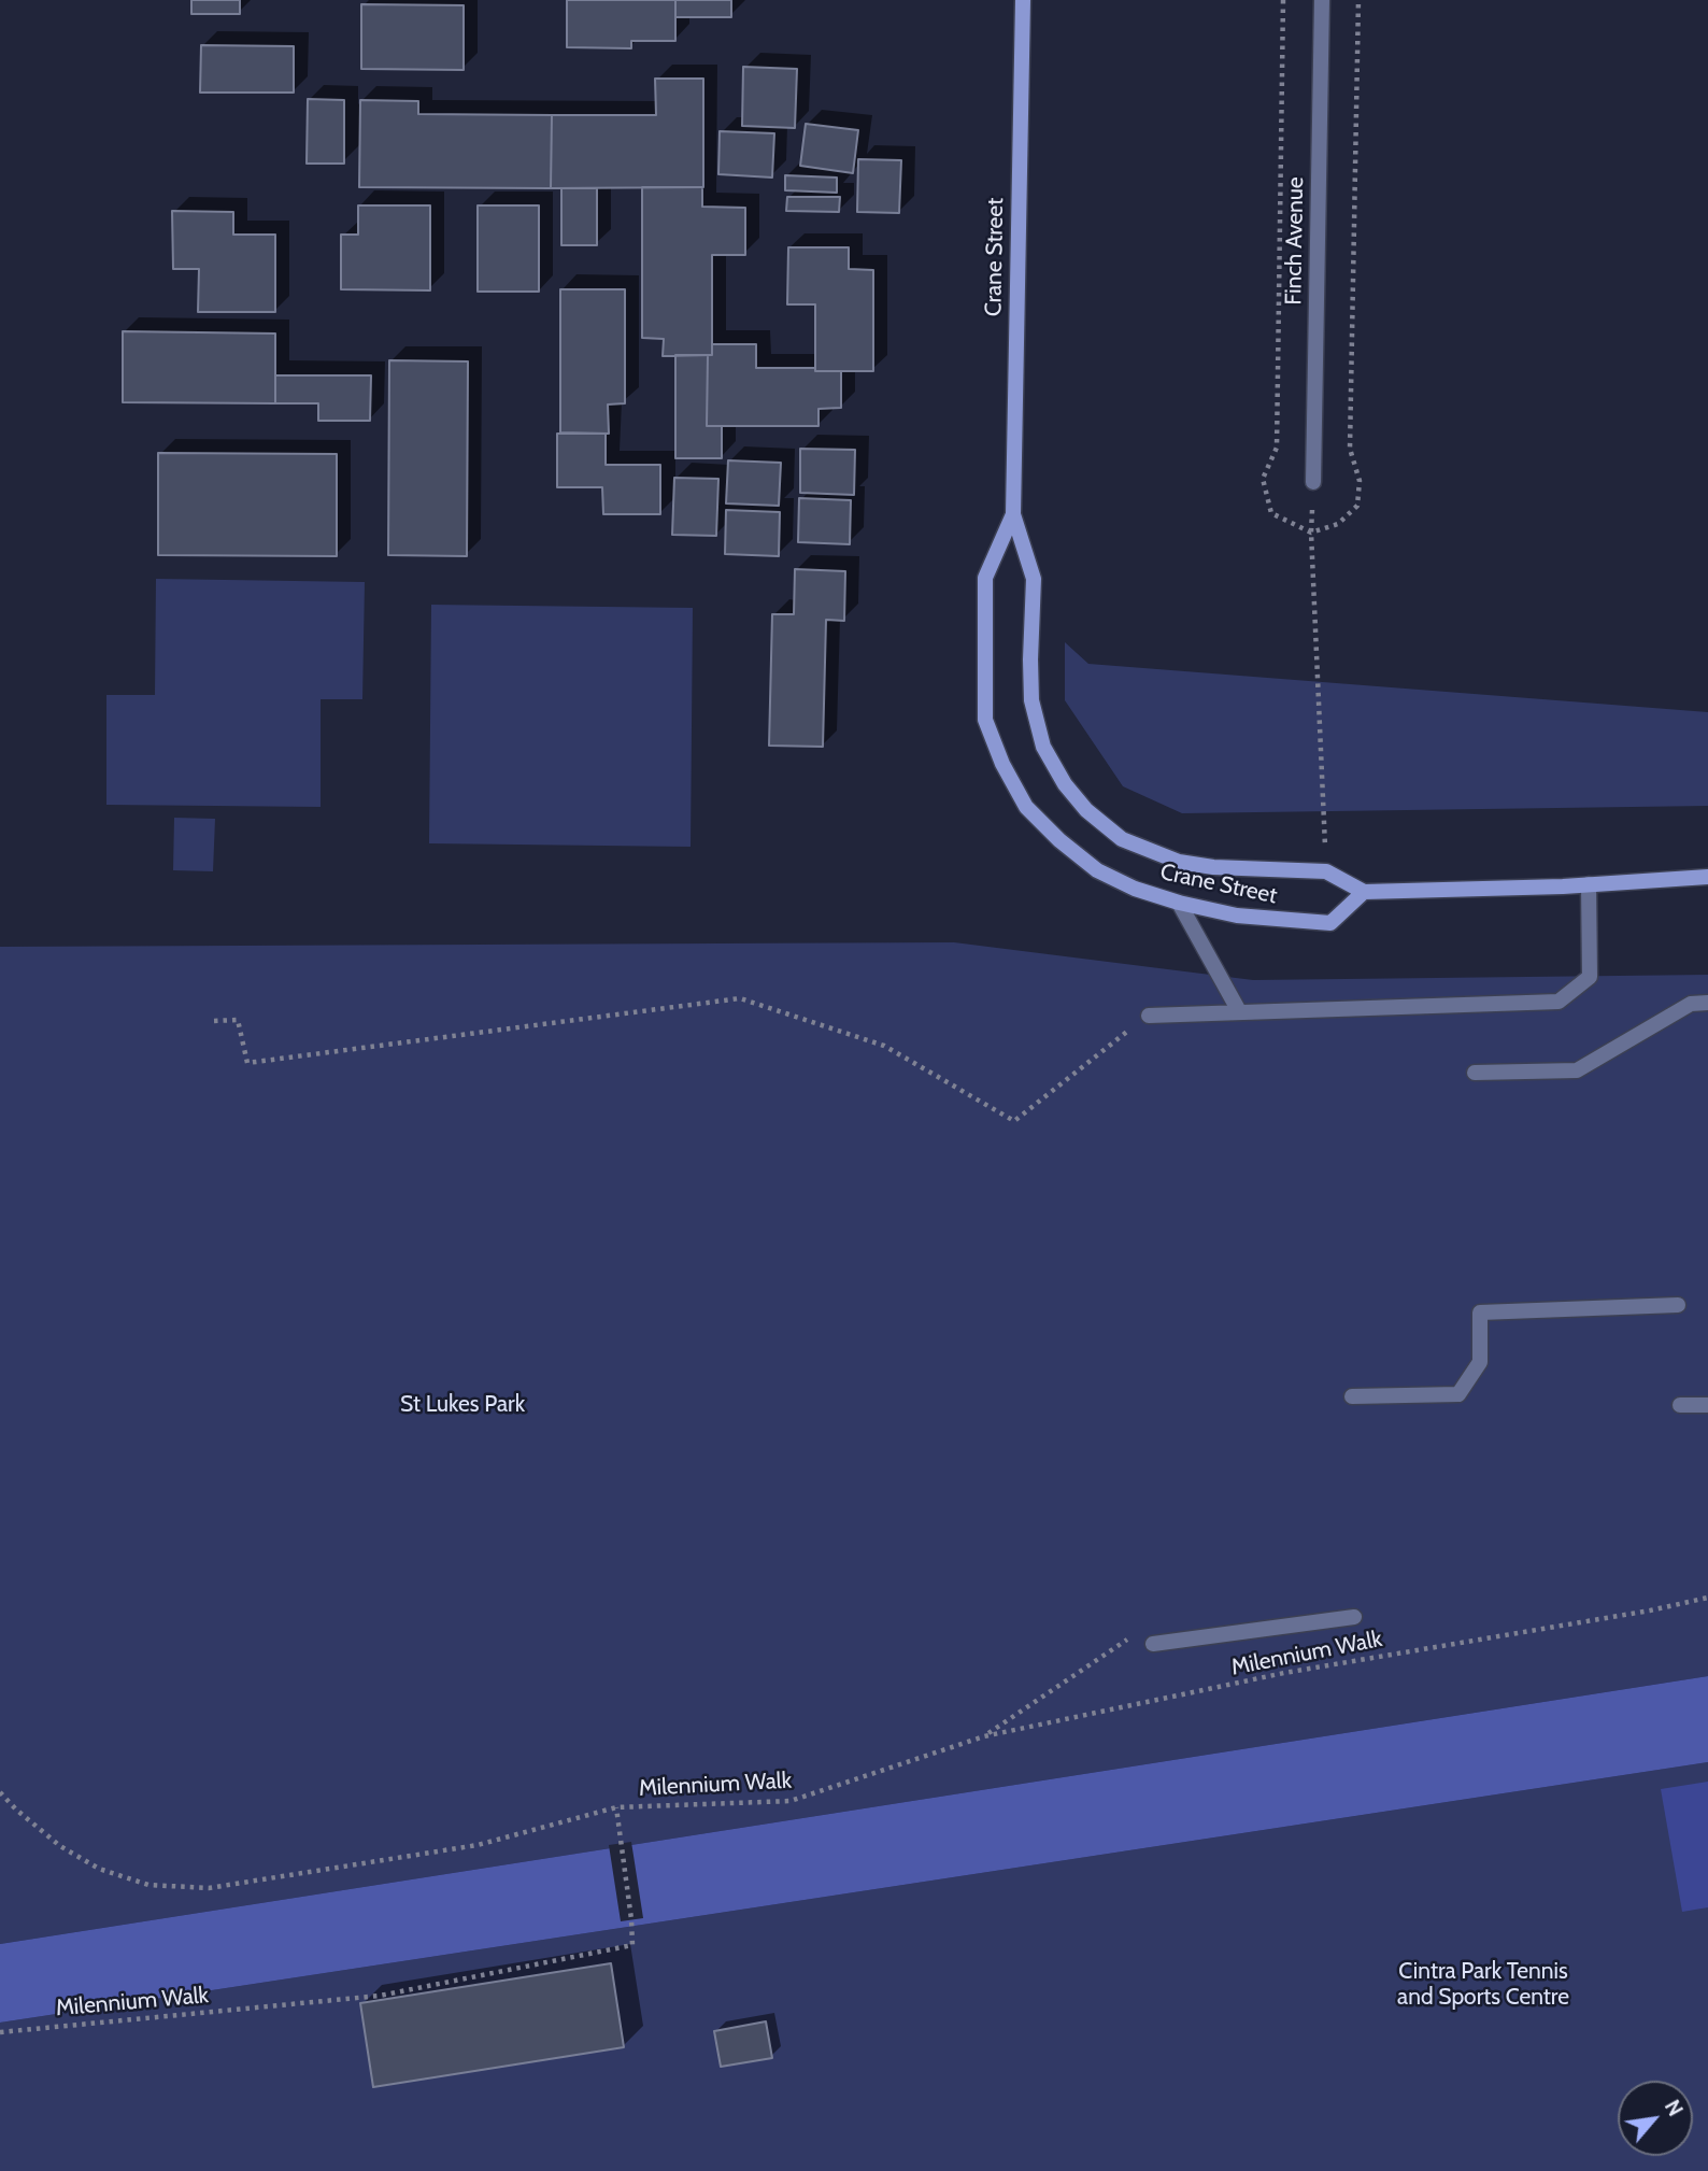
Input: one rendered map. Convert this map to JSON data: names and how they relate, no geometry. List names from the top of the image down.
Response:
{
  "streets": {
    "main road": ["Crane Street"],
    "street": ["Finch Avenue"],
    "path": ["Milennium Walk"]
  },
  "parks": ["St Lukes Park", "Cintra Park Tennis and Sports Centre"],
  "north": "top right"
}
